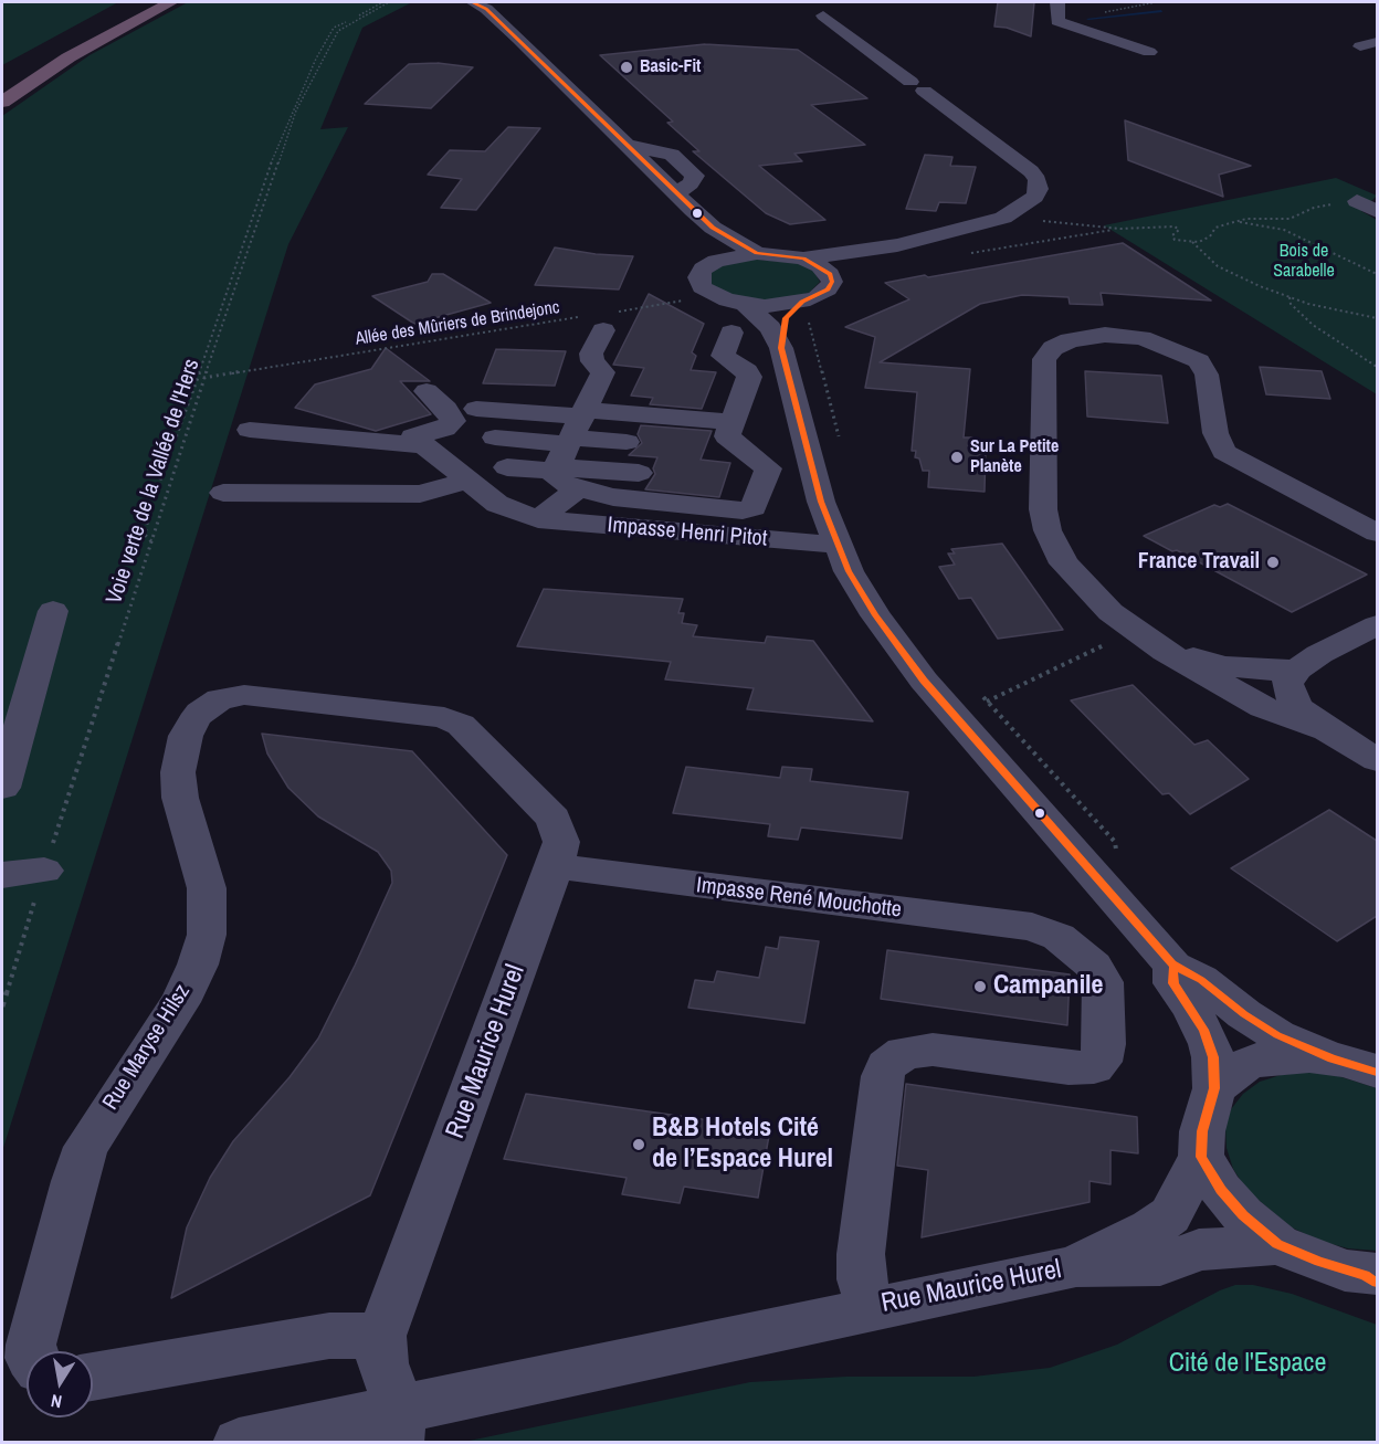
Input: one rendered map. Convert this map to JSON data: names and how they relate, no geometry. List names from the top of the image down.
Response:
{
  "streets": {
    "street": [
      "Impasse Henri Pitot",
      "Impasse René Mouchotte",
      "Rue Maryse Hilsz",
      "Rue Maurice Hurel"
    ],
    "path": ["Allée des Mûriers de Brindejonc", "Voie verte de la Vallée de l'Hers"]
  },
  "crossings": [
    ["Allée des Mûriers de Brindejonc", "Voie verte de la Vallée de l'Hers"],
    ["Impasse René Mouchotte", "Rue Maurice Hurel"],
    ["Rue Maryse Hilsz", "Rue Maurice Hurel"]
  ],
  "parks": ["Bois de Sarabelle", "Cité de l'Espace"],
  "places": [
    "Basic-Fit",
    "Sur La Petite Planète",
    "France Travail",
    "Campanile",
    "B&B Hotels Cité de l’Espace Hurel"
  ],
  "north": "bottom"
}
